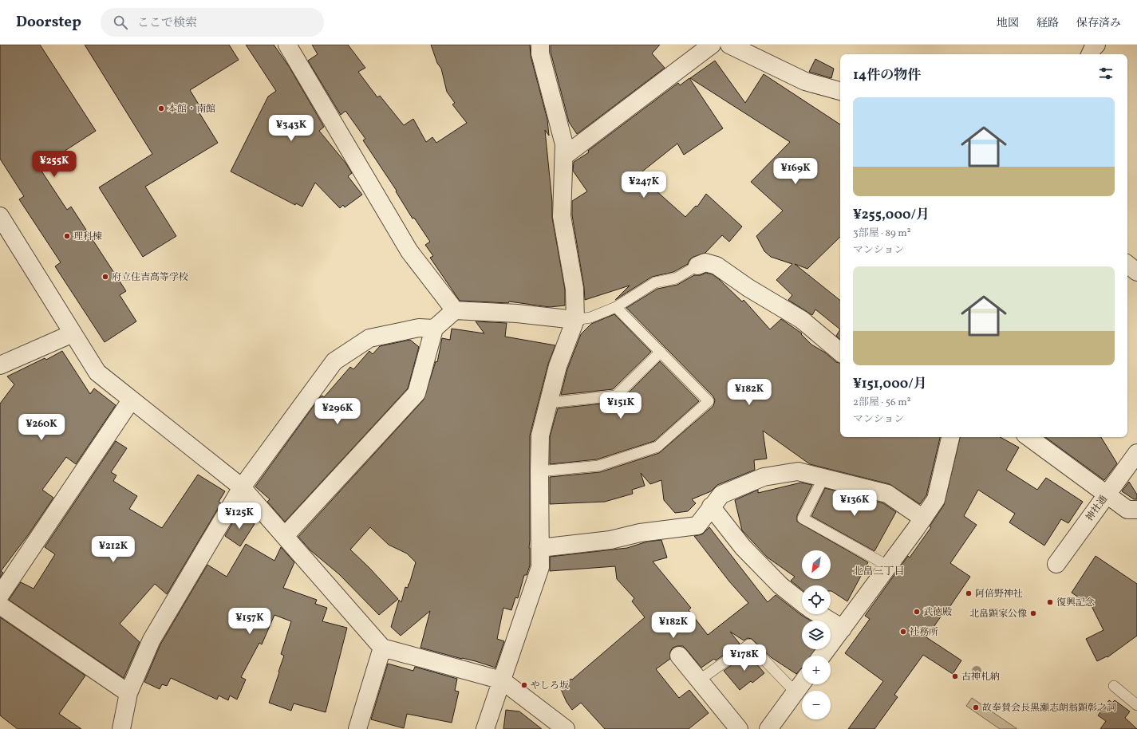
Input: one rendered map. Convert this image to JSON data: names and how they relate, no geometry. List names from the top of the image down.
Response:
{
  "streets": {
    "street": ["神社通"]
  },
  "districts": ["北畠三丁目"],
  "places": [
    "本館・南館",
    "理科棟",
    "府立住吉高等学校",
    "阿倍野神社",
    "復興記念",
    "武徳殿",
    "北畠顕家公像",
    "社務所",
    "古神札納",
    "やしろ坂",
    "故奉賛会長黒瀬志朗翁顕彰之詞"
  ],
  "north": "bottom left",
  "page": {
    "header": "Doorstep",
    "search": "ここで検索",
    "nav": ["地図", "経路", "保存済み"],
    "heading": "14件の物件",
    "list": [
      {
        "name": "¥255,000/月",
        "note": "3部屋 · 89 m² · マンション"
      },
      {
        "name": "¥151,000/月",
        "note": "2部屋 · 56 m² · マンション"
      }
    ],
    "price": [
      "¥343K",
      "¥255K",
      "¥169K",
      "¥247K",
      "¥182K",
      "¥151K",
      "¥296K",
      "¥260K",
      "¥136K",
      "¥125K",
      "¥212K",
      "¥157K",
      "¥182K",
      "¥178K"
    ],
    "map_buttons": ["+", "−"]
  }
}
